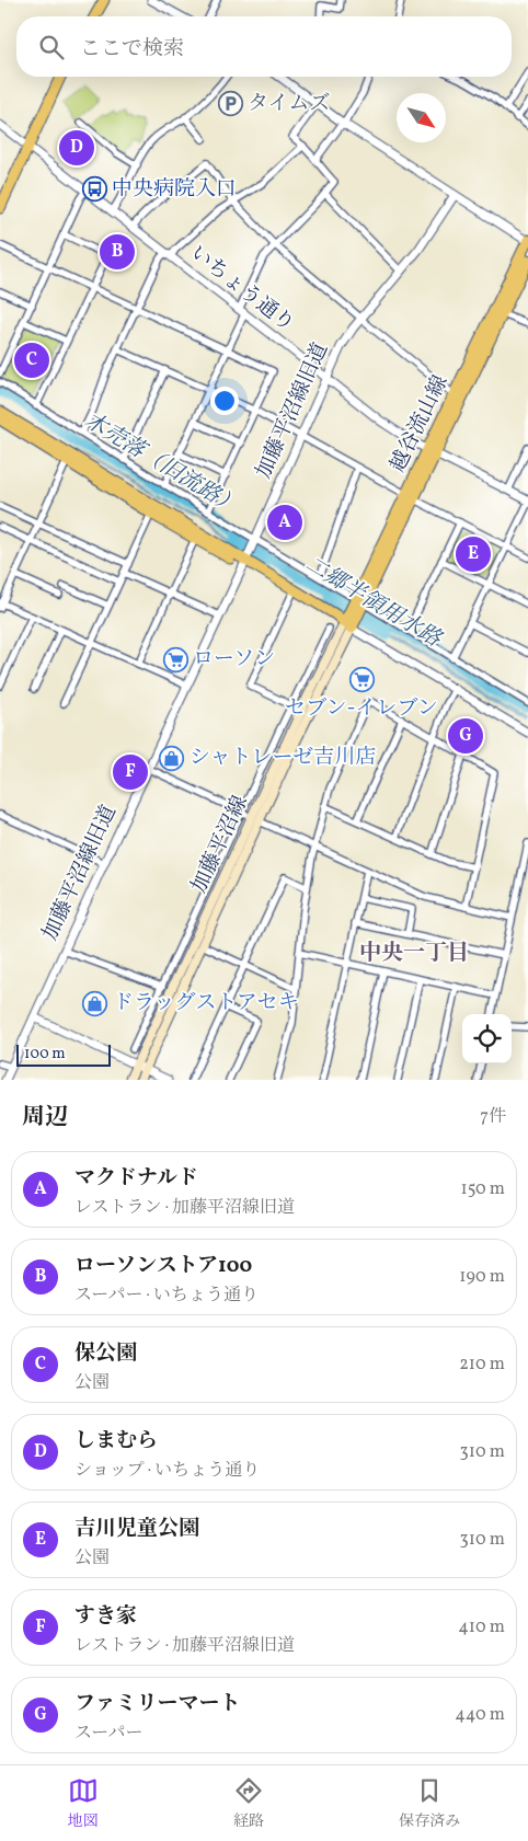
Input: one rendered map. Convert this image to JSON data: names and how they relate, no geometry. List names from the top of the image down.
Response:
{
  "streets": {
    "main road": ["越谷流山線", "加藤平沼線"],
    "street": ["いちょう通り", "加藤平沼線旧道"]
  },
  "crossings": [
    ["いちょう通り", "加藤平沼線旧道"],
    ["いちょう通り", "越谷流山線"],
    ["越谷流山線", "加藤平沼線"]
  ],
  "districts": ["中央一丁目"],
  "water": ["木売落（旧流路）", "二郷半領用水路"],
  "places": {
    "parking": ["タイムズ"],
    "bus stop": ["中央病院入口"],
    "supermarket": ["ローソン", "セブン-イレブン"],
    "shop": ["シャトレーゼ吉川店", "ドラッグストアセキ"]
  },
  "scale_bar": "100 m",
  "north": "bottom right",
  "page": {
    "search": "ここで検索",
    "pins": [
      "D",
      "B",
      "C",
      "A",
      "E",
      "G",
      "F"
    ],
    "scale": "100 m",
    "heading": ["周辺", "7件"],
    "list": [
      {
        "mark": "A",
        "name": "マクドナルド",
        "note": "レストラン · 加藤平沼線旧道",
        "value": "150 m"
      },
      {
        "mark": "B",
        "name": "ローソンストア100",
        "note": "スーパー · いちょう通り",
        "value": "190 m"
      },
      {
        "mark": "C",
        "name": "保公園",
        "note": "公園",
        "value": "210 m"
      },
      {
        "mark": "D",
        "name": "しまむら",
        "note": "ショップ · いちょう通り",
        "value": "310 m"
      },
      {
        "mark": "E",
        "name": "吉川児童公園",
        "note": "公園",
        "value": "310 m"
      },
      {
        "mark": "F",
        "name": "すき家",
        "note": "レストラン · 加藤平沼線旧道",
        "value": "410 m"
      },
      {
        "mark": "G",
        "name": "ファミリーマート",
        "note": "スーパー",
        "value": "440 m"
      }
    ],
    "nav": ["地図", "経路", "保存済み"]
  }
}
